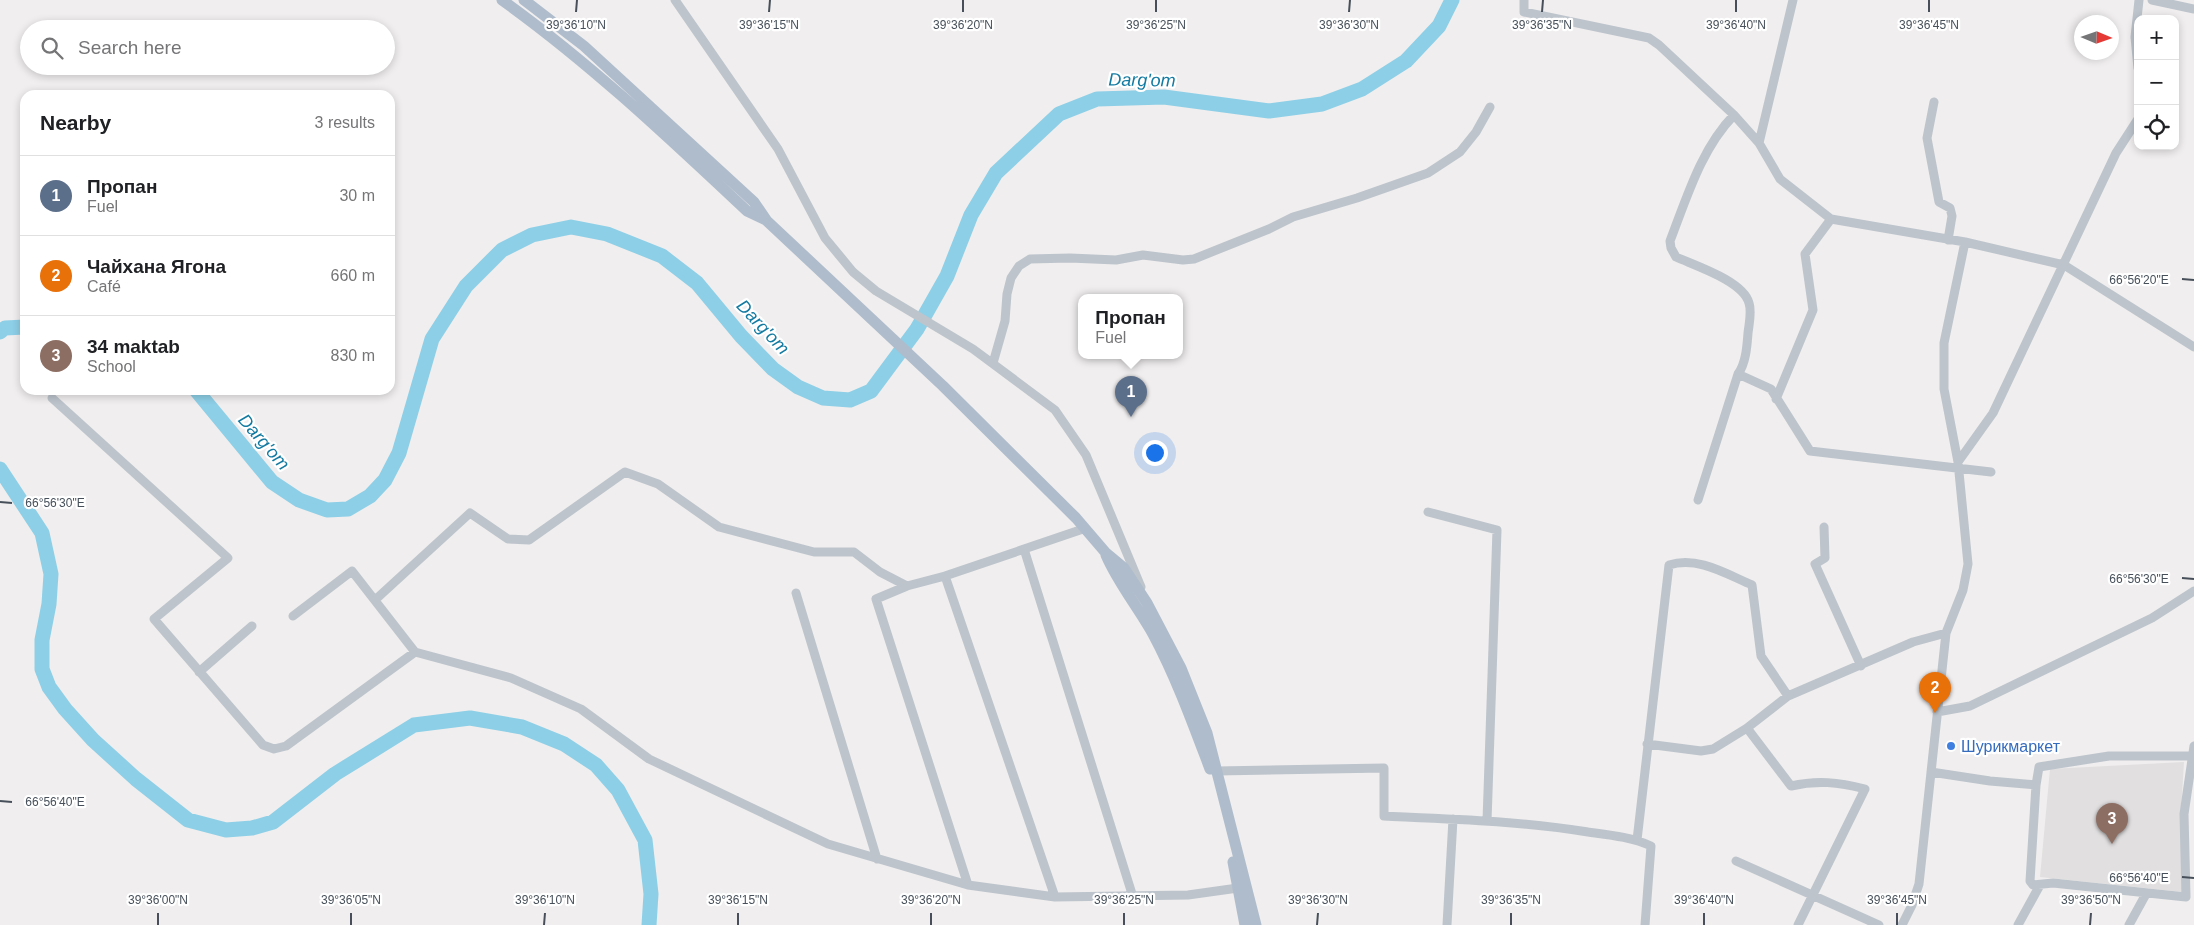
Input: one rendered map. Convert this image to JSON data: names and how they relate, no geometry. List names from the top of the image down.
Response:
{
  "water": ["Darg'om"],
  "places": ["Шурикмаркет"],
  "north": "right",
  "page": {
    "map_buttons": ["+", "−"],
    "search": "Search here",
    "heading": ["Nearby", "3 results"],
    "list": [
      {
        "mark": "1",
        "name": "Пропан",
        "note": "Fuel",
        "value": "30 m"
      },
      {
        "mark": "2",
        "name": "Чайхана Ягона",
        "note": "Café",
        "value": "660 m"
      },
      {
        "mark": "3",
        "name": "34 maktab",
        "note": "School",
        "value": "830 m"
      }
    ],
    "popup": ["Пропан", "Fuel"],
    "pins": ["1", "2", "3"]
  },
  "coordinates": [
    "39°36'10\"N",
    "39°36'15\"N",
    "39°36'20\"N",
    "39°36'25\"N",
    "39°36'30\"N",
    "39°36'35\"N",
    "39°36'40\"N",
    "39°36'45\"N",
    "66°56'20\"E",
    "66°56'30\"E",
    "66°56'40\"E",
    "39°36'00\"N",
    "39°36'05\"N",
    "39°36'50\"N"
  ]
}
